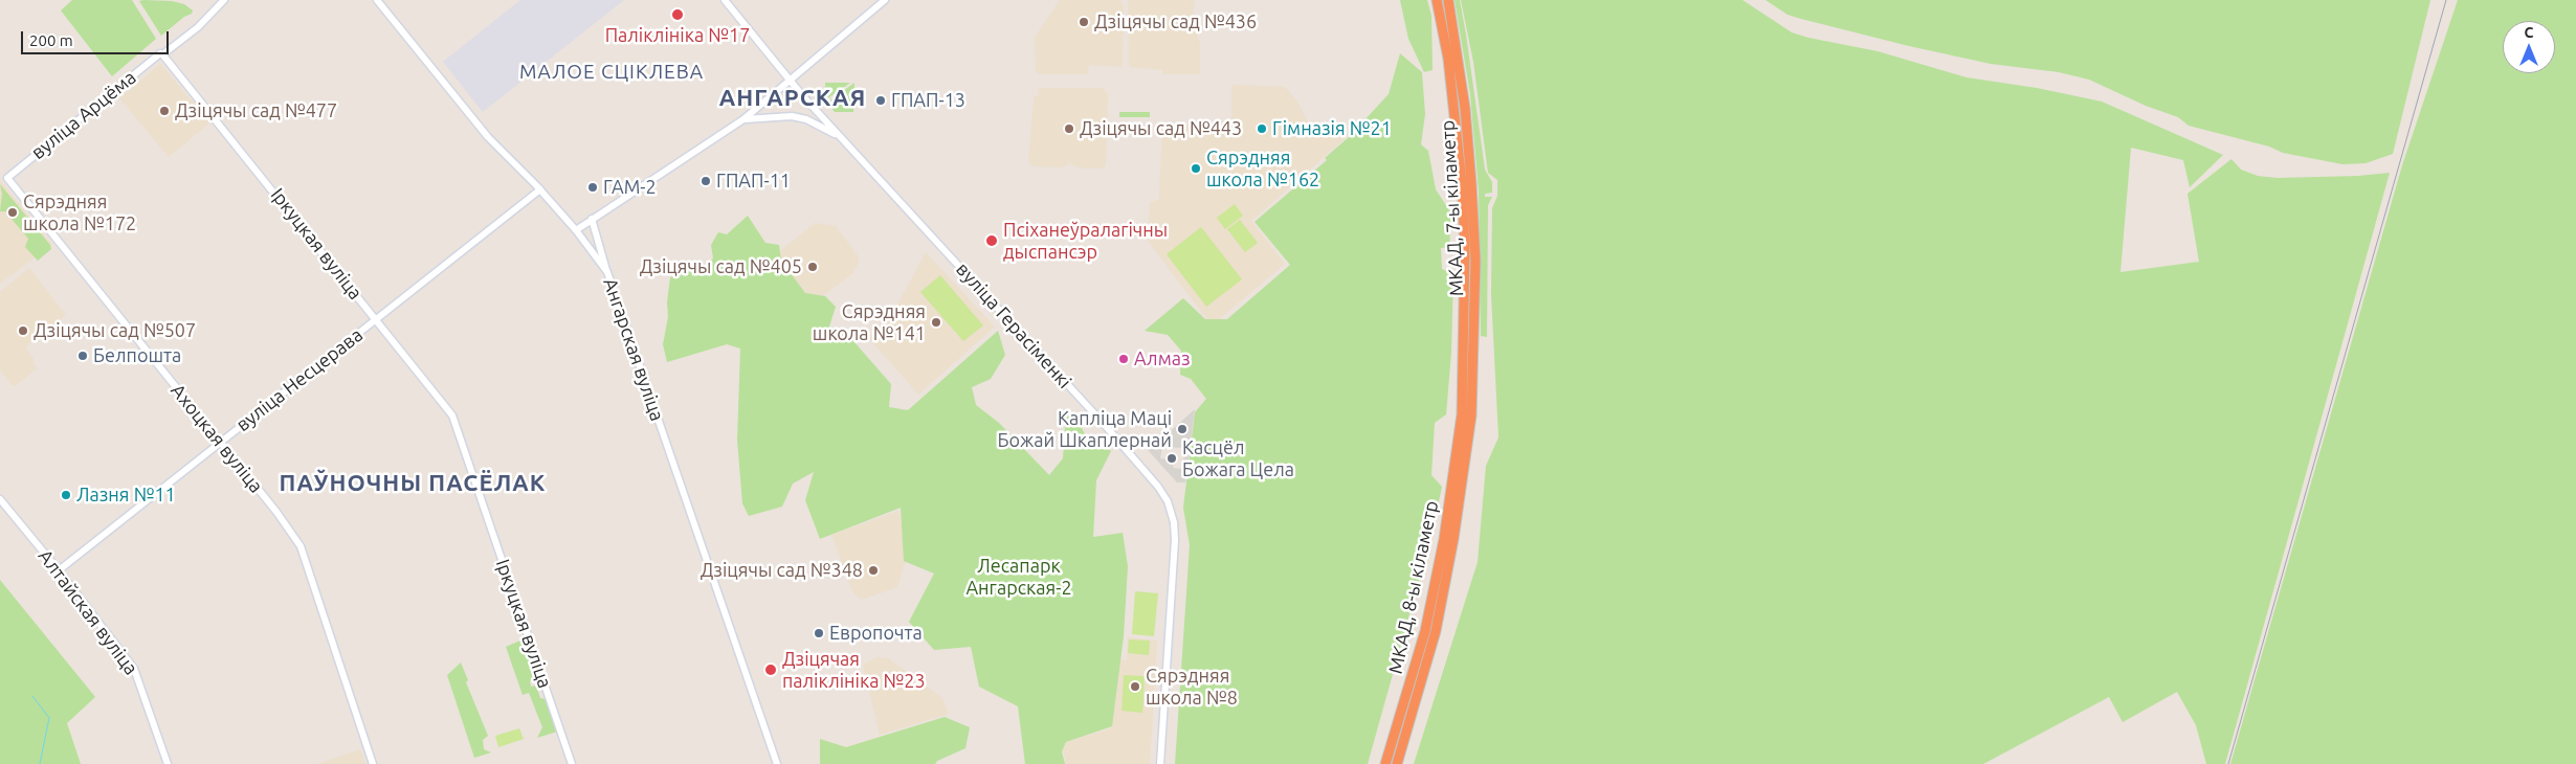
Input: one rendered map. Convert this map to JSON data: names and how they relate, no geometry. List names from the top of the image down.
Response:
{
  "streets": {
    "highway": ["МКАД, 7-ы кіламетр", "МКАД, 8-ы кіламетр"],
    "street": [
      "вуліца Арцёма",
      "Іркуцкая вуліца",
      "вуліца Герасіменкі",
      "Ангарская вуліца",
      "вуліца Несцерава",
      "Ахоцкая вуліца",
      "Алтайская вуліца"
    ]
  },
  "crossings": [
    ["вуліца Арцёма", "Іркуцкая вуліца"],
    ["вуліца Арцёма", "Ахоцкая вуліца"],
    ["МКАД, 7-ы кіламетр", "МКАД, 8-ы кіламетр"],
    ["Іркуцкая вуліца", "вуліца Несцерава"],
    ["Ангарская вуліца", "вуліца Несцерава"],
    ["вуліца Несцерава", "Ахоцкая вуліца"],
    ["вуліца Несцерава", "Алтайская вуліца"]
  ],
  "districts": ["МАЛОЕ СЦІКЛЕВА", "АНГАРСКАЯ", "ПАЎНОЧНЫ ПАСЁЛАК"],
  "parks": ["Лесапарк Ангарская-2"],
  "places": [
    "Паліклініка №17",
    "Дзіцячы сад №436",
    "ГПАП-13",
    "Дзіцячы сад №477",
    "Дзіцячы сад №443",
    "Гімназія №21",
    "Сярэдняя школа №162",
    "ГПАП-11",
    "ГАМ-2",
    "Сярэдняя школа №172",
    "Псіханеўралагічны дыспансэр",
    "Дзіцячы сад №405",
    "Сярэдняя школа №141",
    "Дзіцячы сад №507",
    "Белпошта",
    "Алмаз",
    "Капліца Маці Божай Шкаплернай",
    "Касцёл Божага Цела",
    "Лазня №11",
    "Дзіцячы сад №348",
    "Европочта",
    "Дзіцячая паліклініка №23",
    "Сярэдняя школа №8"
  ],
  "scale_bar": "200 m",
  "north": "top"
}
